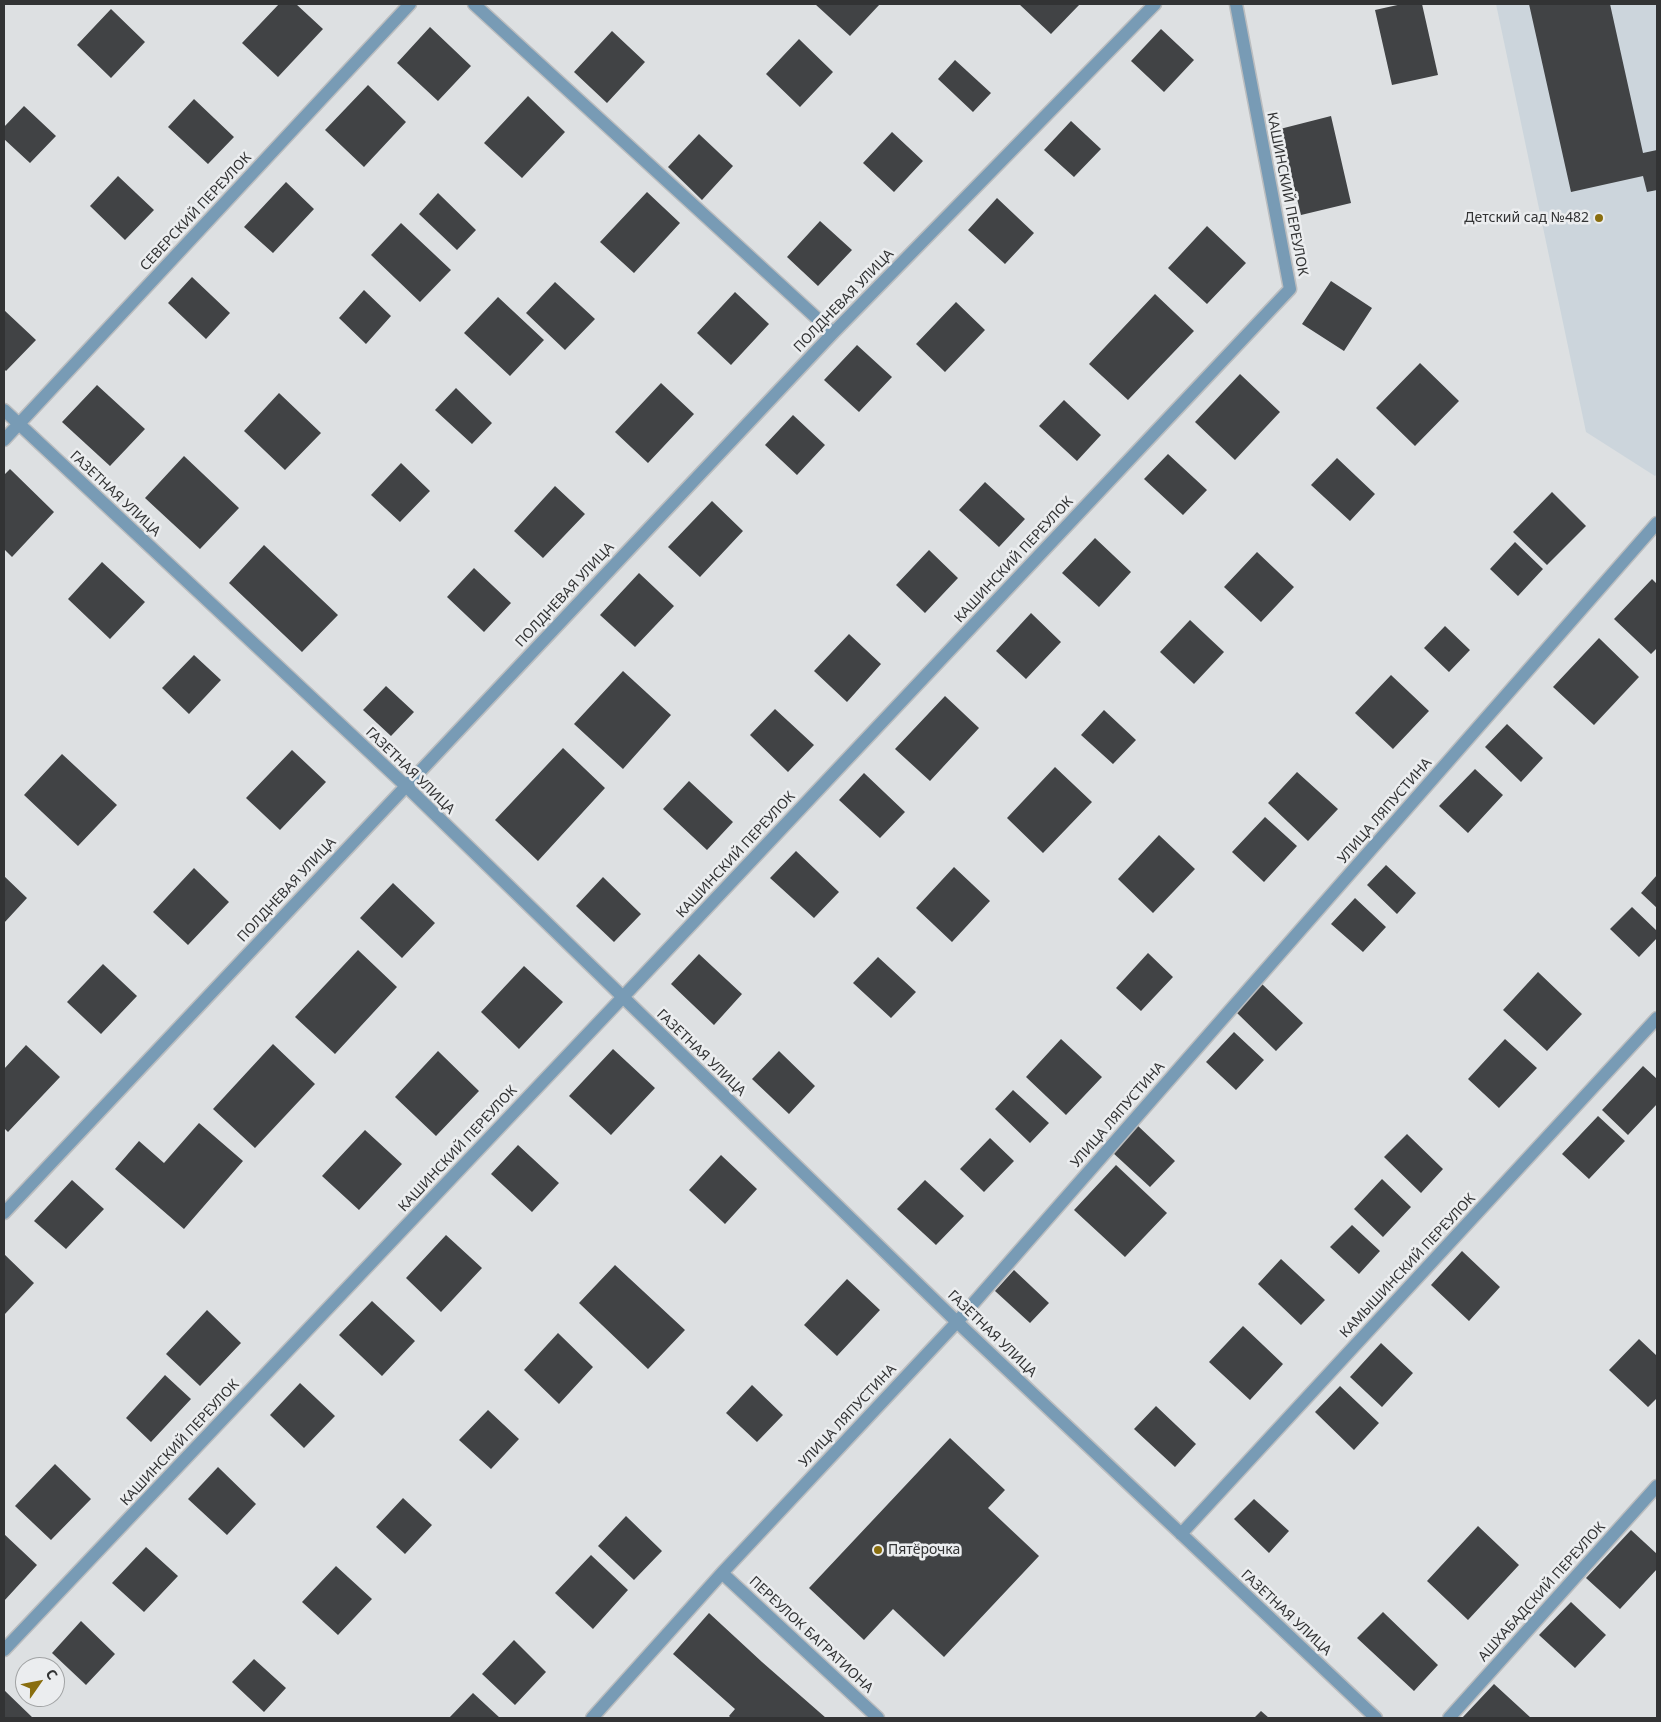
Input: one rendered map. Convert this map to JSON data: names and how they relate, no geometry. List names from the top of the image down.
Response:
{
  "streets": {
    "street": [
      "КАШИНСКИЙ ПЕРЕУЛОК",
      "СЕВЕРСКИЙ ПЕРЕУЛОК",
      "ПОЛДНЕВАЯ УЛИЦА",
      "ГАЗЕТНАЯ УЛИЦА",
      "УЛИЦА ЛЯПУСТИНА",
      "КАМЫШИНСКИЙ ПЕРЕУЛОК",
      "АШХАБАДСКИЙ ПЕРЕУЛОК",
      "ПЕРЕУЛОК БАГРАТИОНА"
    ]
  },
  "crossings": [
    ["КАШИНСКИЙ ПЕРЕУЛОК", "ГАЗЕТНАЯ УЛИЦА"],
    ["СЕВЕРСКИЙ ПЕРЕУЛОК", "ГАЗЕТНАЯ УЛИЦА"],
    ["ПОЛДНЕВАЯ УЛИЦА", "ГАЗЕТНАЯ УЛИЦА"],
    ["ГАЗЕТНАЯ УЛИЦА", "УЛИЦА ЛЯПУСТИНА"],
    ["ГАЗЕТНАЯ УЛИЦА", "КАМЫШИНСКИЙ ПЕРЕУЛОК"],
    ["УЛИЦА ЛЯПУСТИНА", "ПЕРЕУЛОК БАГРАТИОНА"]
  ],
  "places": ["Детский сад №482", "Пятёрочка"],
  "north": "top right"
}
